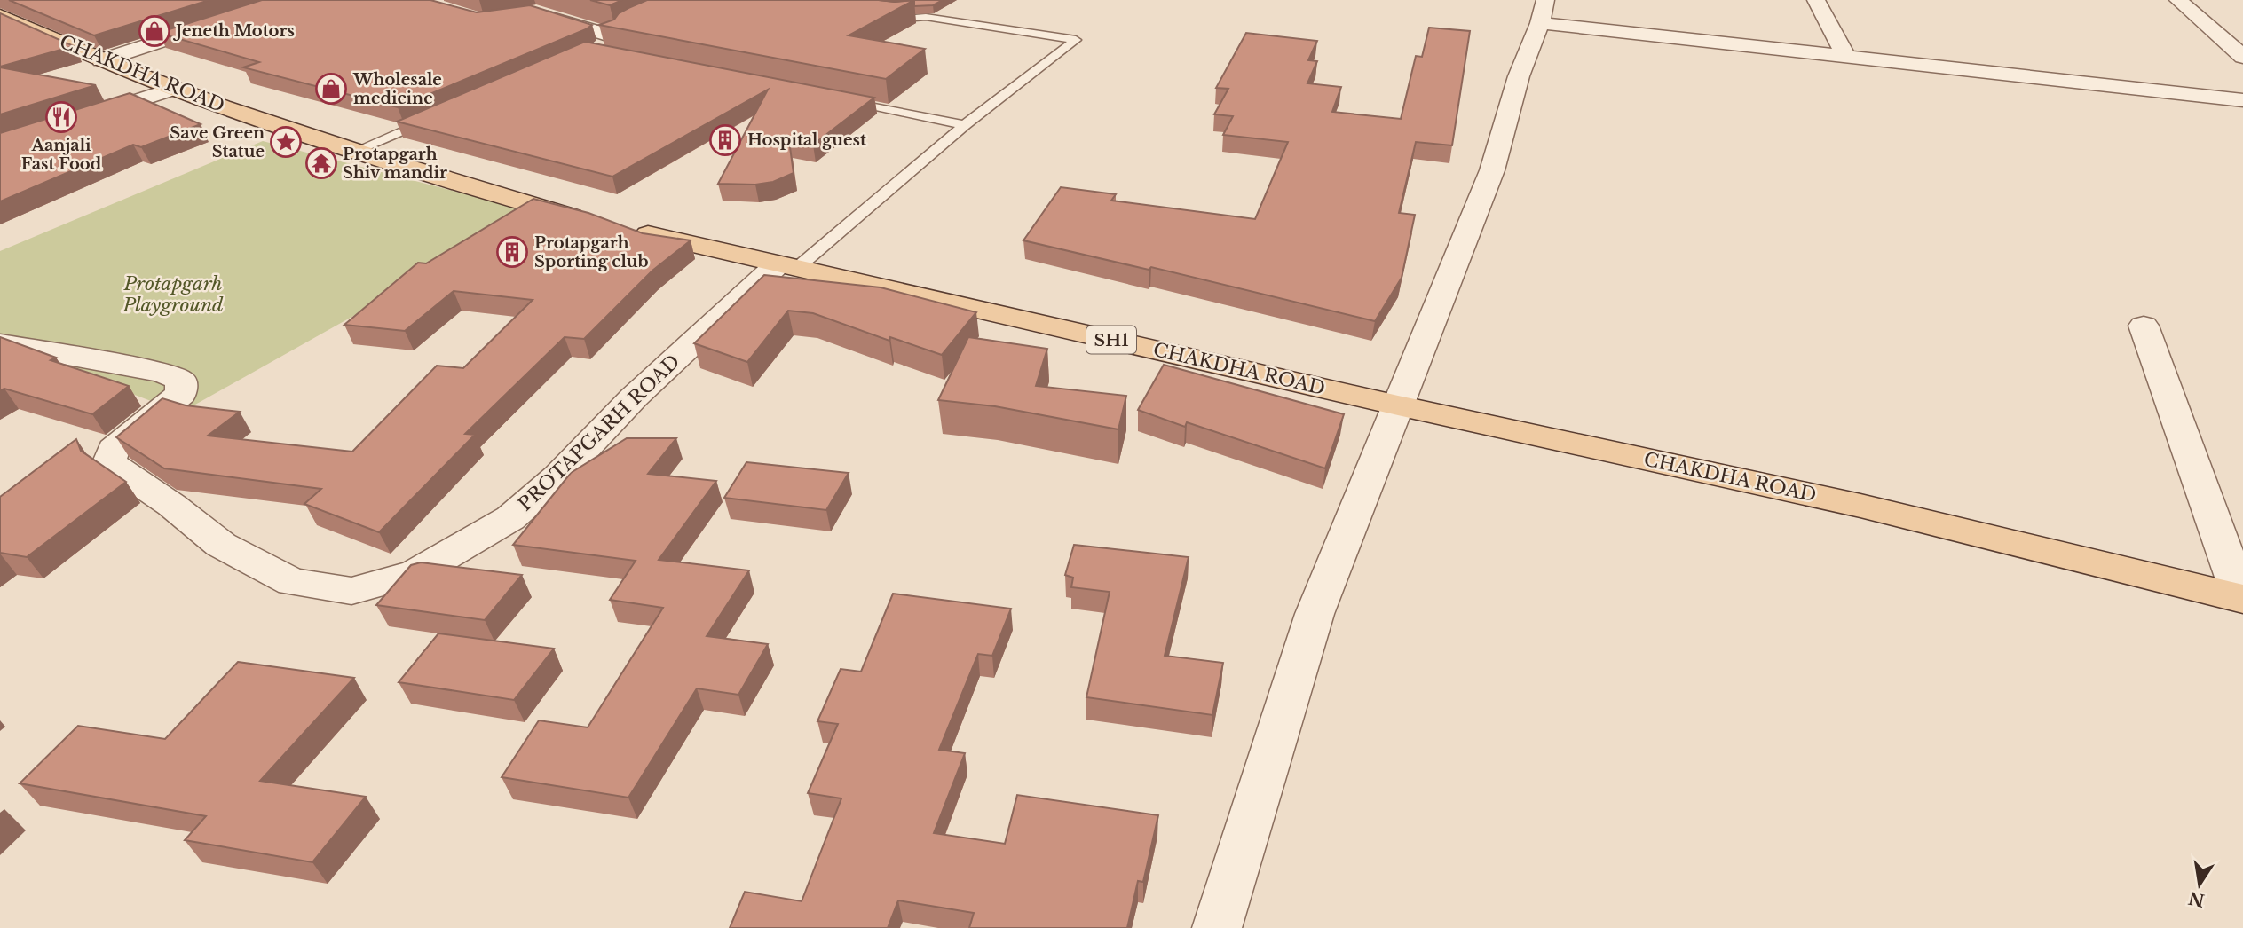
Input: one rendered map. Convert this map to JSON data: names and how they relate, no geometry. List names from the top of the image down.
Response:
{
  "streets": {
    "main road": ["CHAKDHA ROAD", "SH1"],
    "street": ["PROTAPGARH ROAD"]
  },
  "crossings": [
    ["CHAKDHA ROAD", "PROTAPGARH ROAD"]
  ],
  "parks": ["Protapgarh Playground"],
  "places": {
    "shop": ["Jeneth Motors", "Wholesale medicine"],
    "restaurant": ["Aanjali Fast Food"],
    "building": ["Hospital guest", "Protapgarh Sporting club"],
    "place": ["Save Green Statue"],
    "temple": ["Protapgarh Shiv mandir"]
  },
  "north": "bottom"
}
